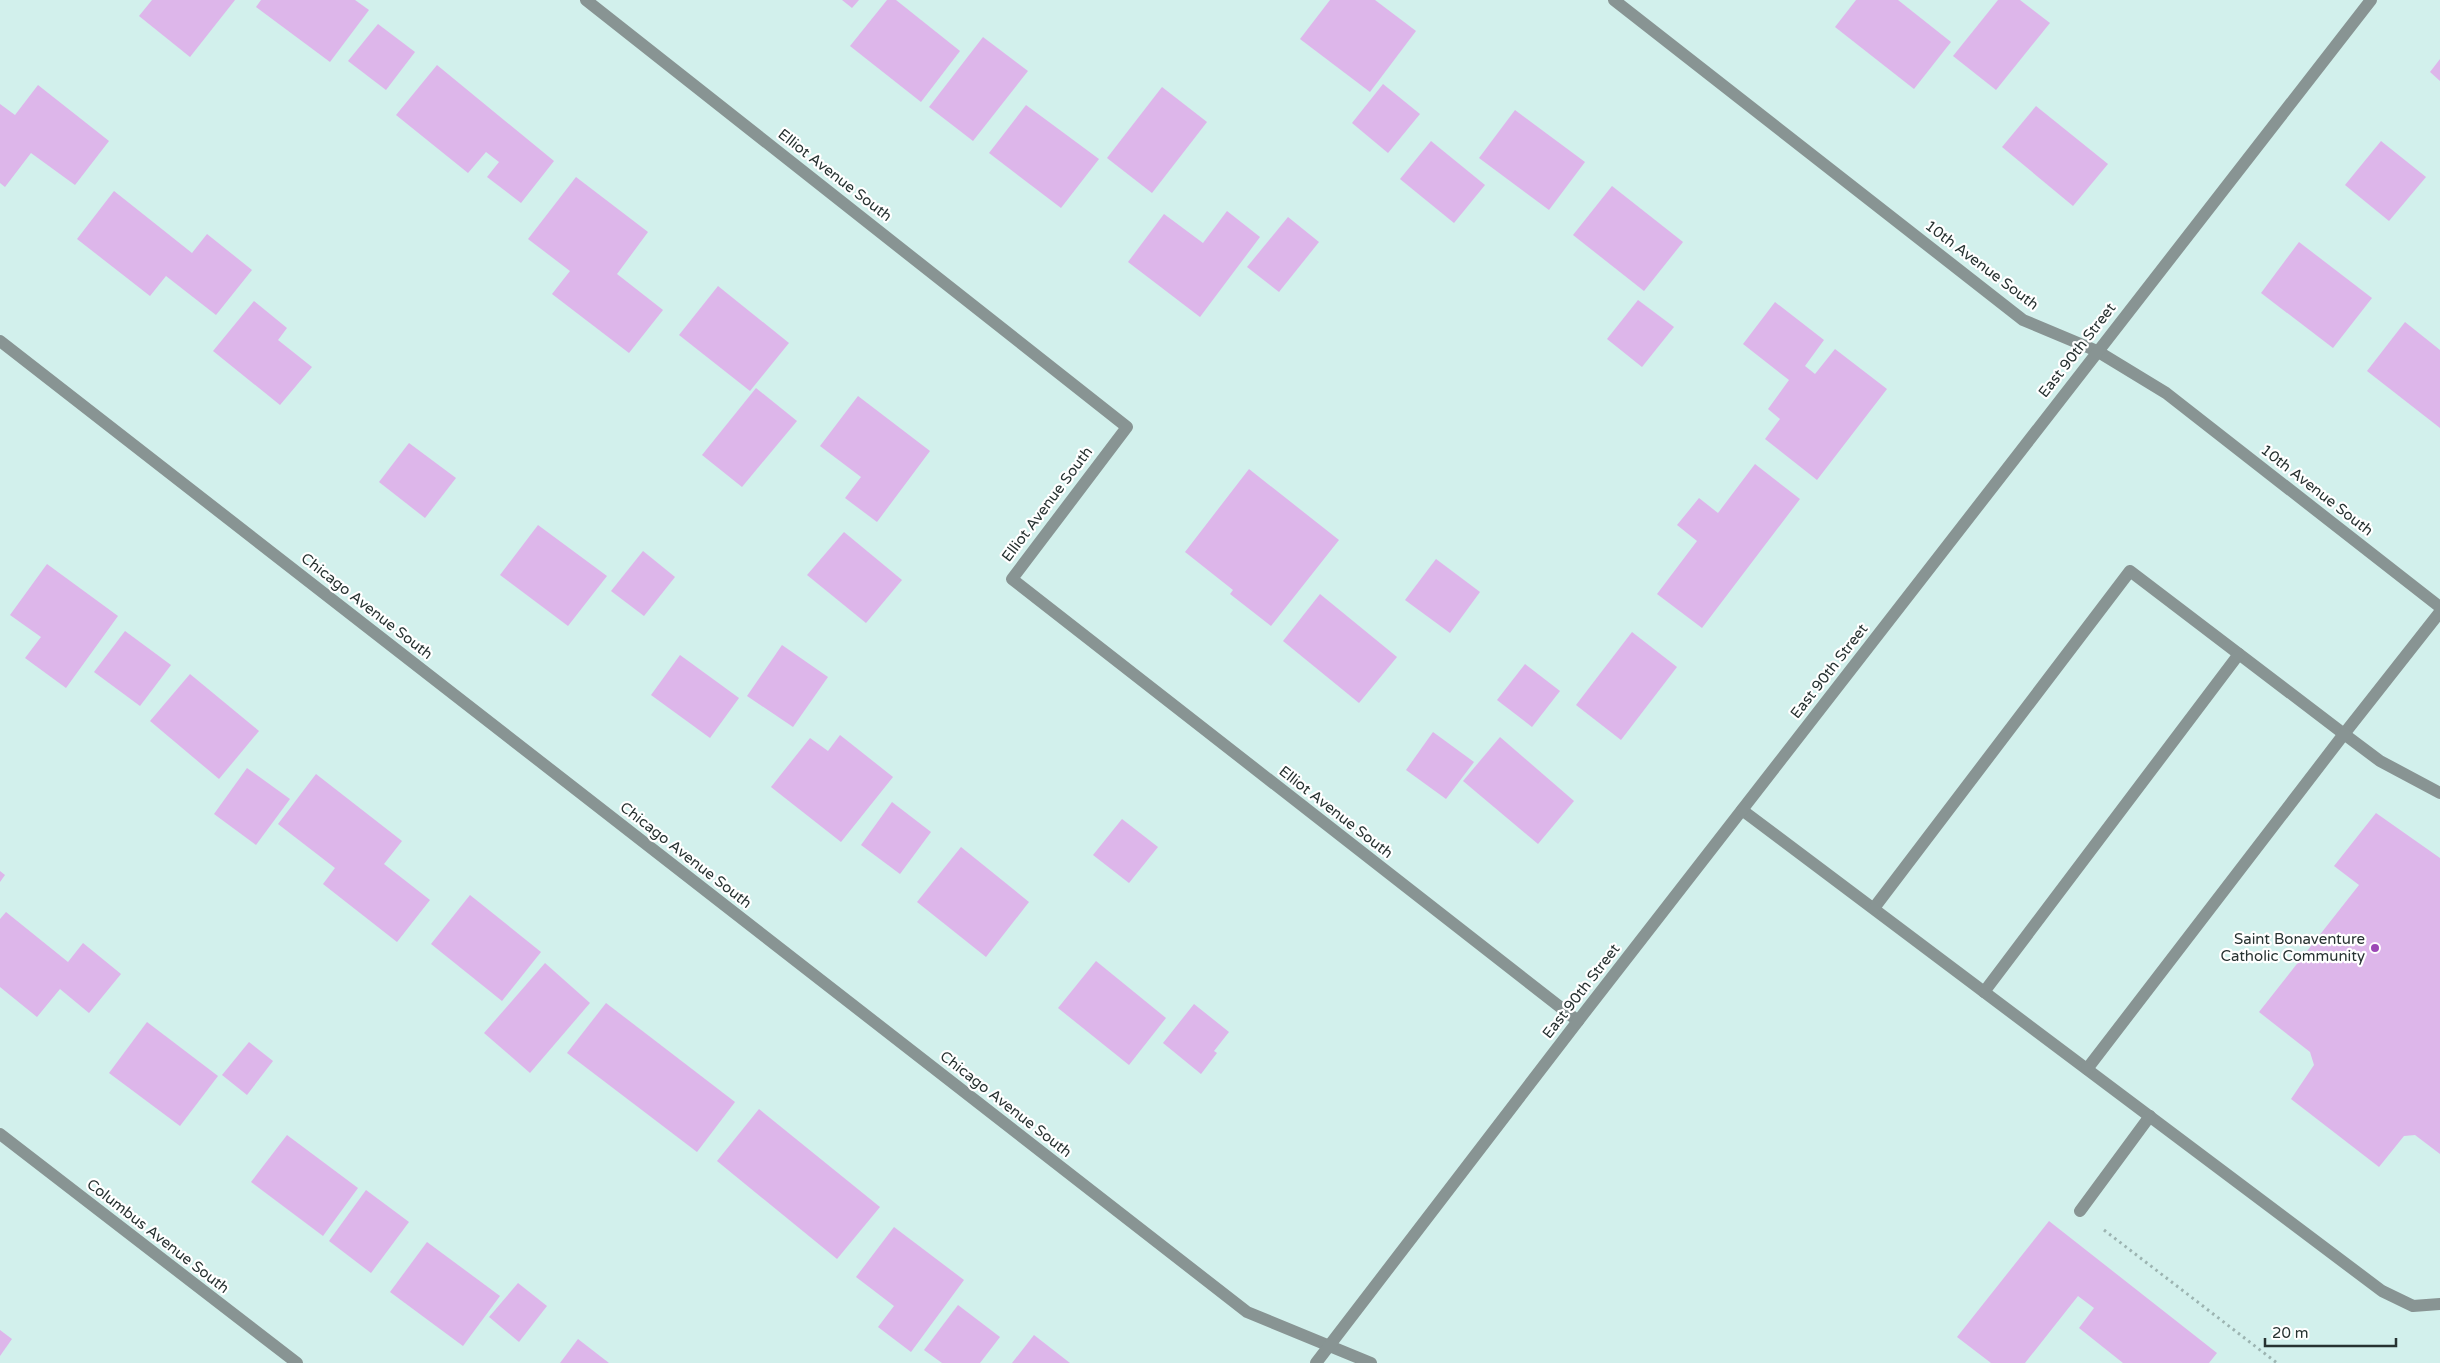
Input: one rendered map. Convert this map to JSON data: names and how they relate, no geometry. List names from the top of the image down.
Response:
{
  "streets": {
    "street": [
      "Elliot Avenue South",
      "10th Avenue South",
      "East 90th Street",
      "Chicago Avenue South",
      "Columbus Avenue South"
    ]
  },
  "crossings": [
    ["Elliot Avenue South", "East 90th Street"],
    ["10th Avenue South", "East 90th Street"],
    ["East 90th Street", "Chicago Avenue South"]
  ],
  "places": ["Saint Bonaventure Catholic Community"],
  "scale_bar": "20 m"
}
